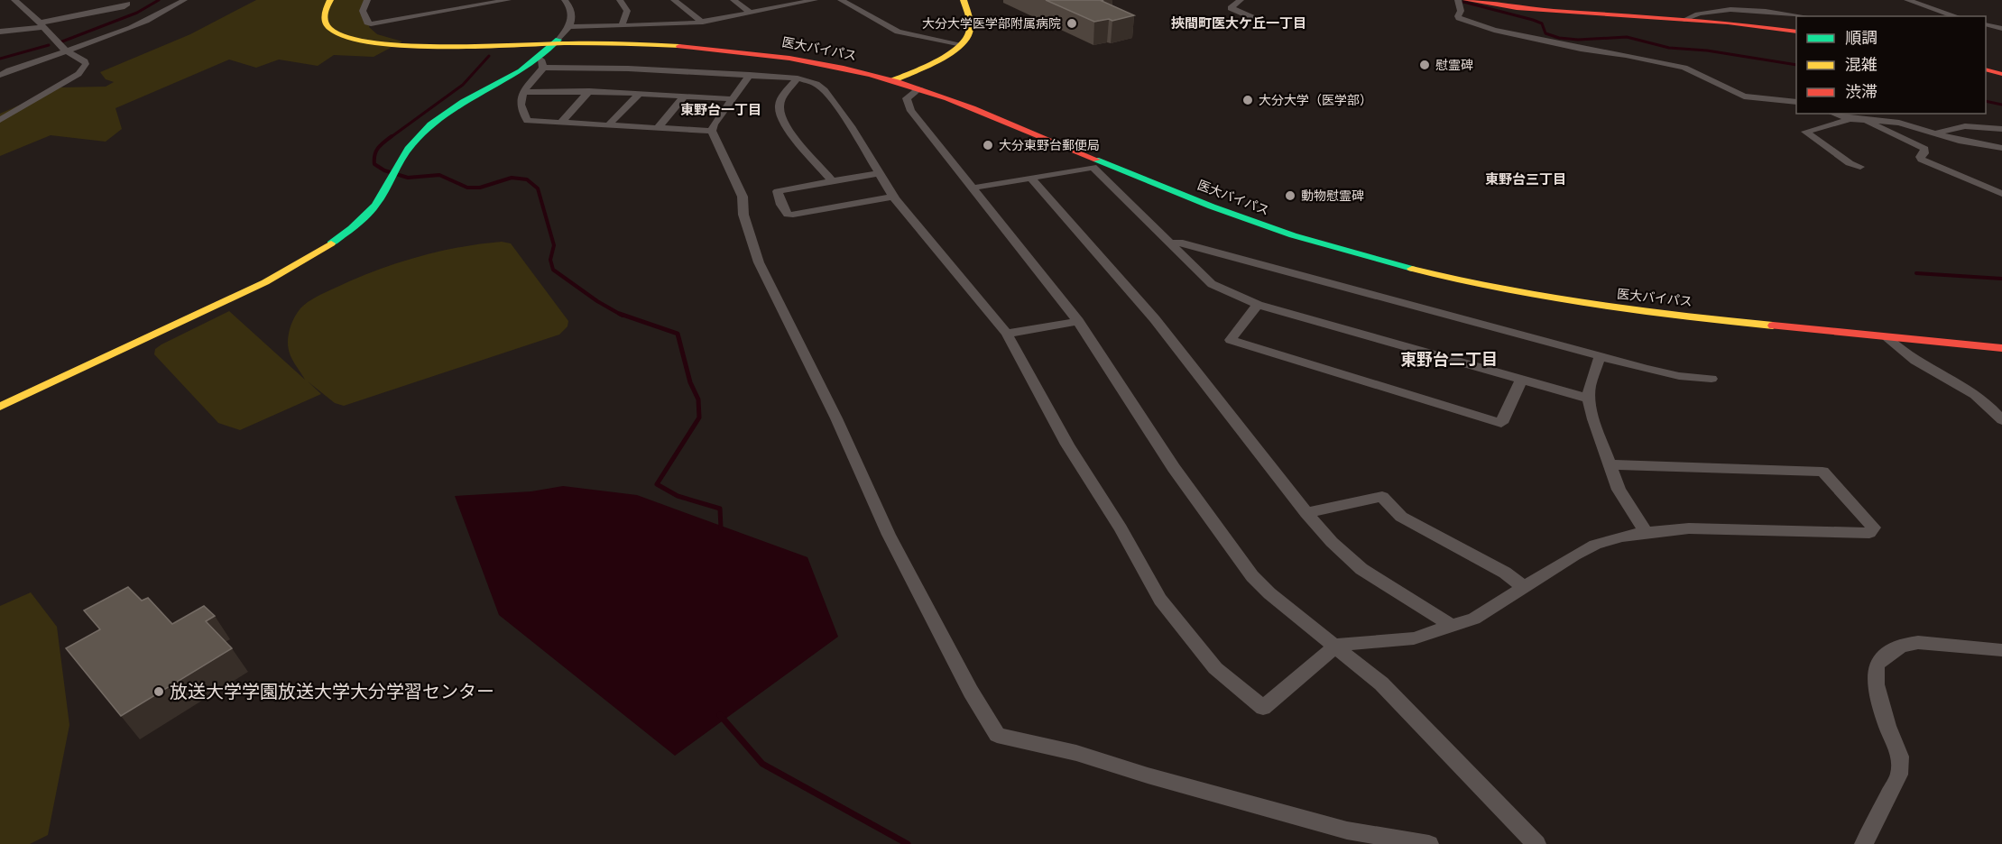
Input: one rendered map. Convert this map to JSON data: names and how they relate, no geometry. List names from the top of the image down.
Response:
{
  "streets": {
    "main road": ["医大バイパス"]
  },
  "districts": [
    "挾間町医大ケ丘一丁目",
    "東野台一丁目",
    "東野台三丁目",
    "東野台二丁目"
  ],
  "places": [
    "大分大学医学部附属病院",
    "慰霊碑",
    "大分大学（医学部）",
    "大分東野台郵便局",
    "動物慰霊碑",
    "放送大学学園放送大学大分学習センター"
  ],
  "legend": ["順調", "混雑", "渋滞"]
}
